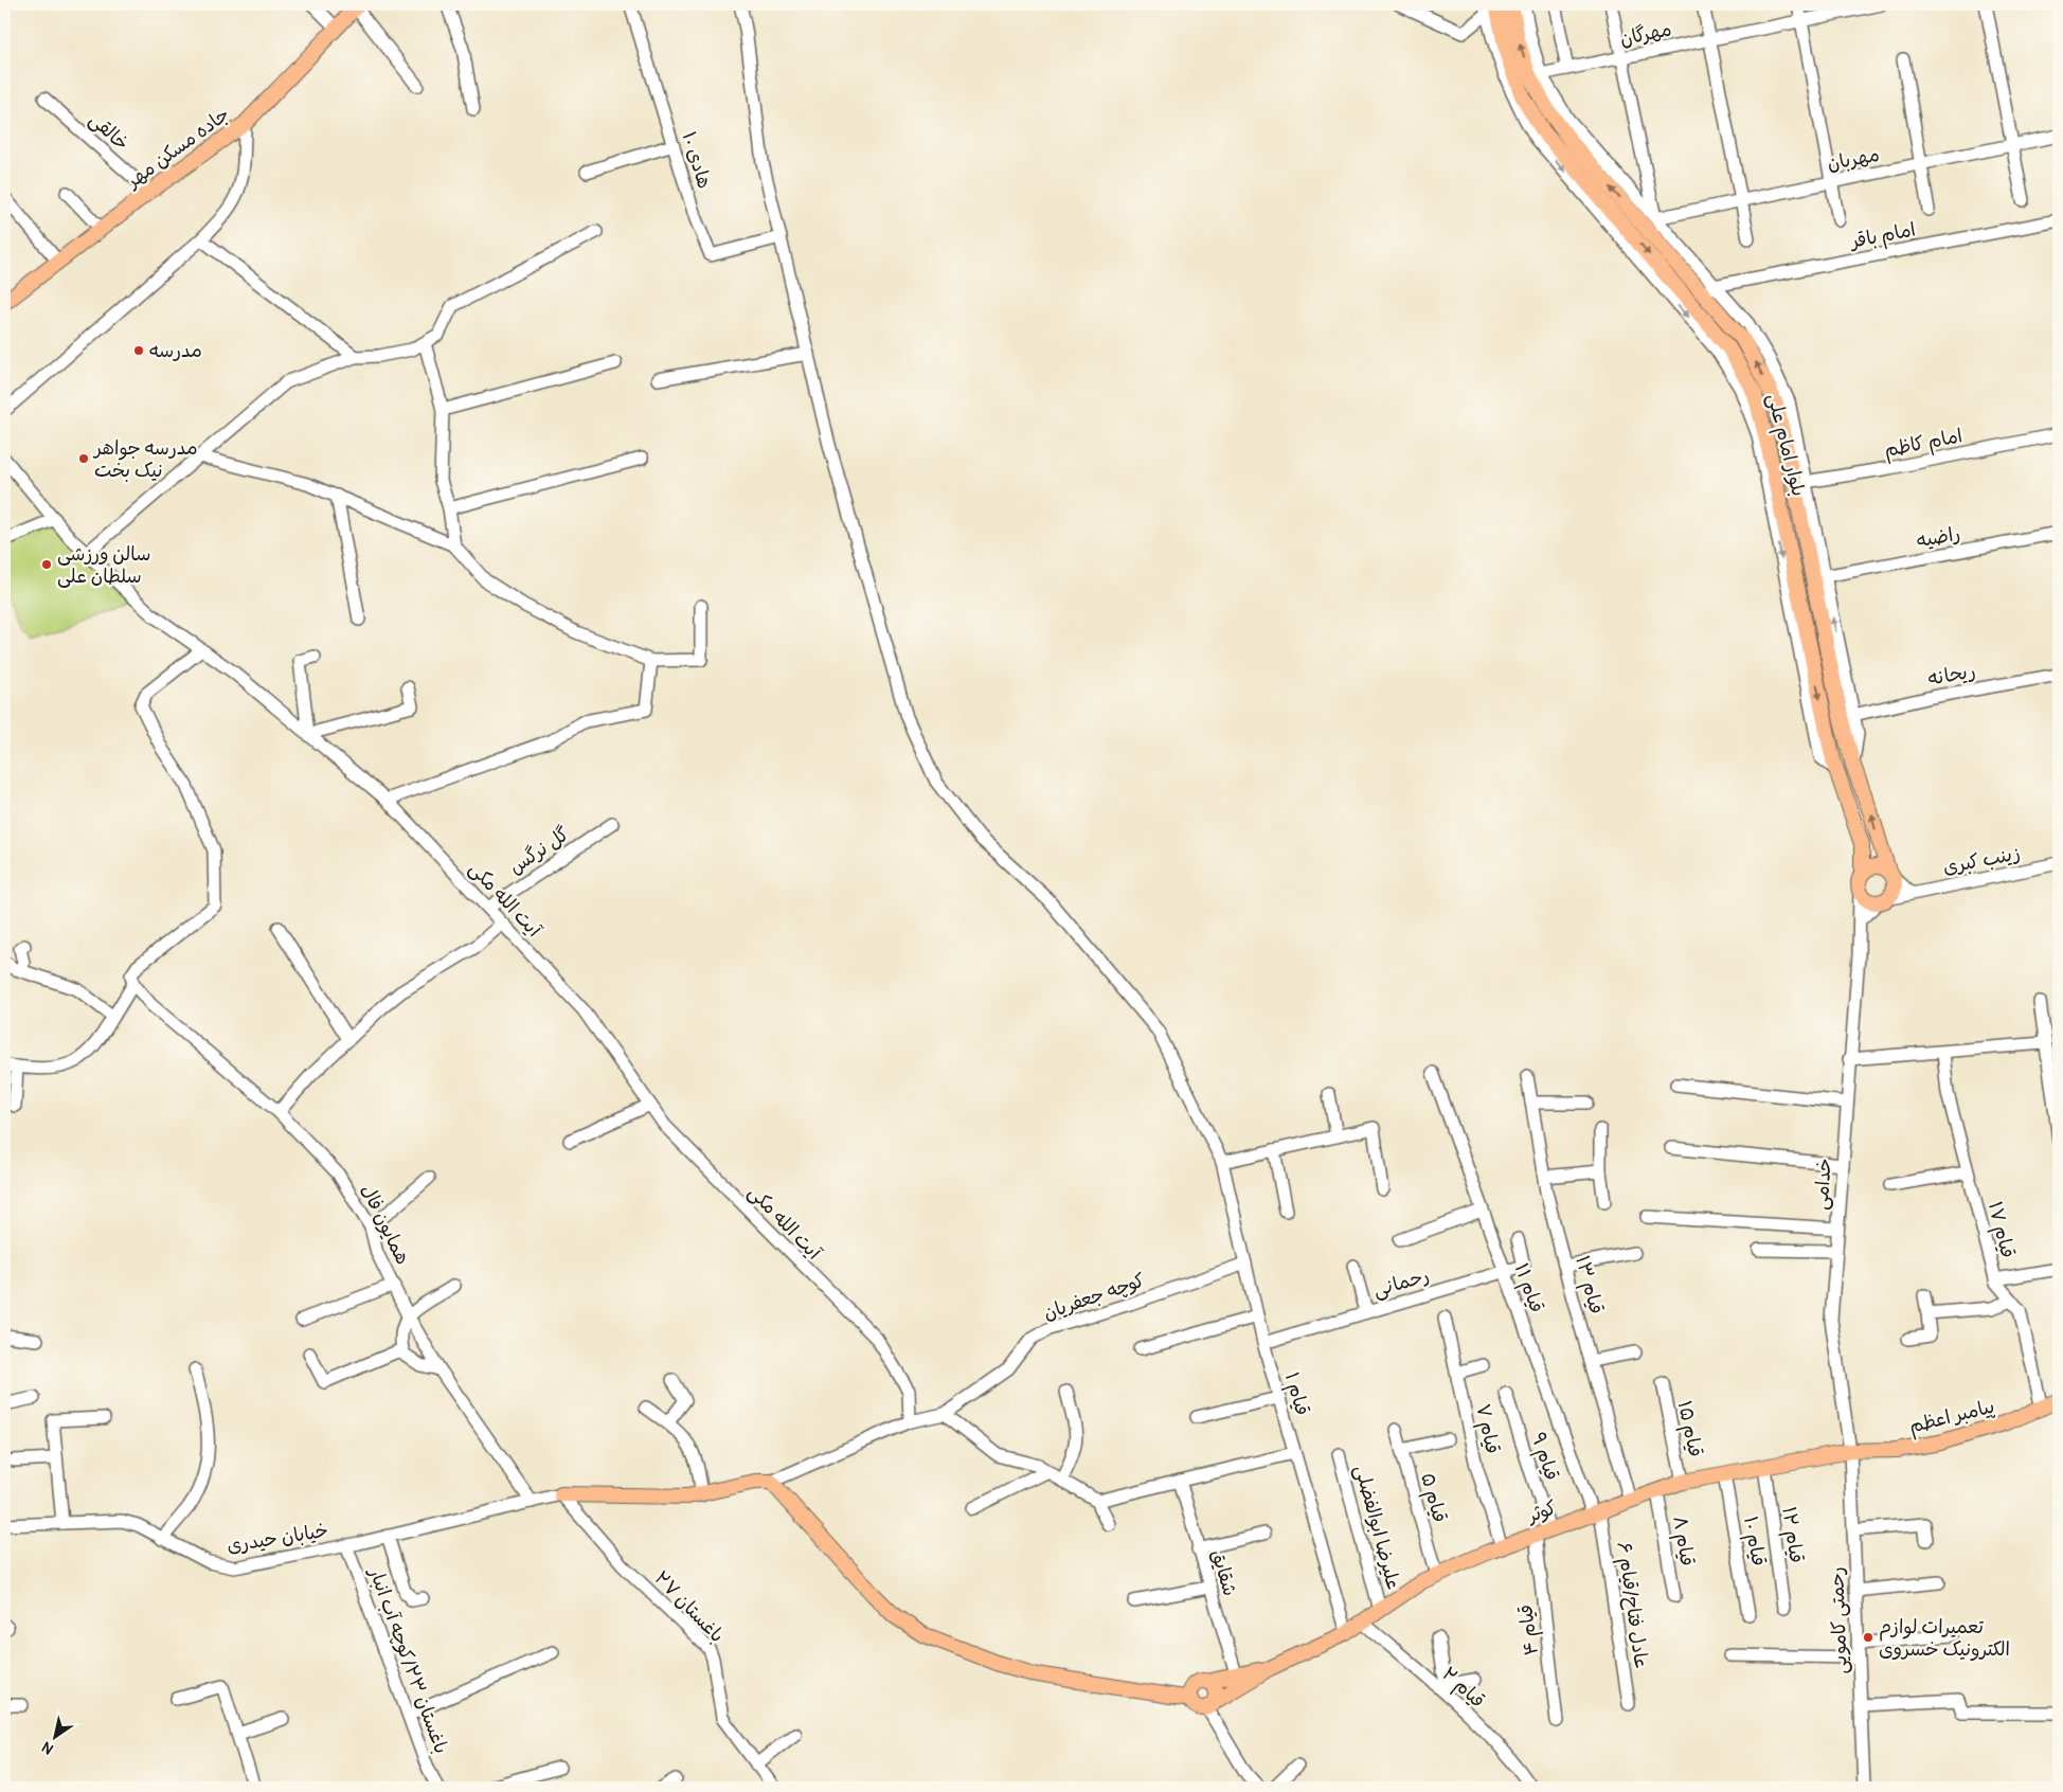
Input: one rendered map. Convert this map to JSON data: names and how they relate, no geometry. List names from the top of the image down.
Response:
{
  "streets": {
    "main road": [
      "جاده مسکن مهر",
      "بلوار امام علی",
      "پیامبر اعظم",
      "کوثر"
    ],
    "street": [
      "مهرگان",
      "خالقی",
      "مهربان",
      "هادی ۱۰",
      "امام باقر",
      "امام کاظم",
      "راضیه",
      "ریحانه",
      "گل نرگس",
      "زینب کبری",
      "آیت الله مکی",
      "خدامی",
      "همایون فال",
      "قیام ۱۷",
      "رحمانی",
      "قیام ۱۳",
      "قیام ۱۱",
      "کوچه جعفریان",
      "قیام ۱",
      "قیام ۷",
      "قیام ۱۵",
      "قیام ۹",
      "قیام ۵",
      "علیرضا ابوالفضلی",
      "قیام ۱۲",
      "خیابان حیدری",
      "قیام ۸",
      "قیام ۱۰",
      "شقایق",
      "عادل فتاح/قیام ۶",
      "باغستان ۲۷",
      "رحمتی کامویی",
      "قیام ۴",
      "باغستان ۲۳/کوچه آب انبار",
      "قیام ۲"
    ]
  },
  "crossings": [
    ["خالقی", "جاده مسکن مهر"],
    ["هادی ۱۰", "قیام ۱"],
    ["امام باقر", "بلوار امام علی"],
    ["امام کاظم", "بلوار امام علی"],
    ["بلوار امام علی", "زینب کبری"],
    ["بلوار امام علی", "خدامی"],
    ["گل نرگس", "آیت الله مکی"],
    ["زینب کبری", "خدامی"],
    ["آیت الله مکی", "کوچه جعفریان"],
    ["خدامی", "پیامبر اعظم"],
    ["خدامی", "کوثر"],
    ["خدامی", "رحمتی کامویی"],
    ["همایون فال", "خیابان حیدری"],
    ["قیام ۱۷", "پیامبر اعظم"],
    ["رحمانی", "قیام ۱۱"],
    ["رحمانی", "قیام ۱"],
    ["قیام ۱۳", "کوثر"],
    ["قیام ۱۱", "کوثر"],
    ["قیام ۱۱", "عادل فتاح/قیام ۶"],
    ["کوچه جعفریان", "قیام ۱"],
    ["قیام ۱", "کوثر"],
    ["پیامبر اعظم", "کوثر"],
    ["پیامبر اعظم", "رحمتی کامویی"],
    ["قیام ۷", "کوثر"],
    ["قیام ۱۵", "کوثر"],
    ["قیام ۹", "کوثر"],
    ["قیام ۵", "کوثر"],
    ["کوثر", "علیرضا ابوالفضلی"],
    ["کوثر", "قیام ۱۲"],
    ["کوثر", "قیام ۸"],
    ["کوثر", "قیام ۱۰"],
    ["کوثر", "عادل فتاح/قیام ۶"],
    ["کوثر", "رحمتی کامویی"],
    ["کوثر", "قیام ۴"],
    ["کوثر", "قیام ۲"],
    ["خیابان حیدری", "باغستان ۲۷"],
    ["خیابان حیدری", "باغستان ۲۳/کوچه آب انبار"]
  ],
  "places": [
    "مدرسه",
    "مدرسه جواهر نیک بخت",
    "سالن ورزشی سلطان علی",
    "تعمیرات لوازم الکترونیک خسروی"
  ],
  "north": "bottom left"
}
